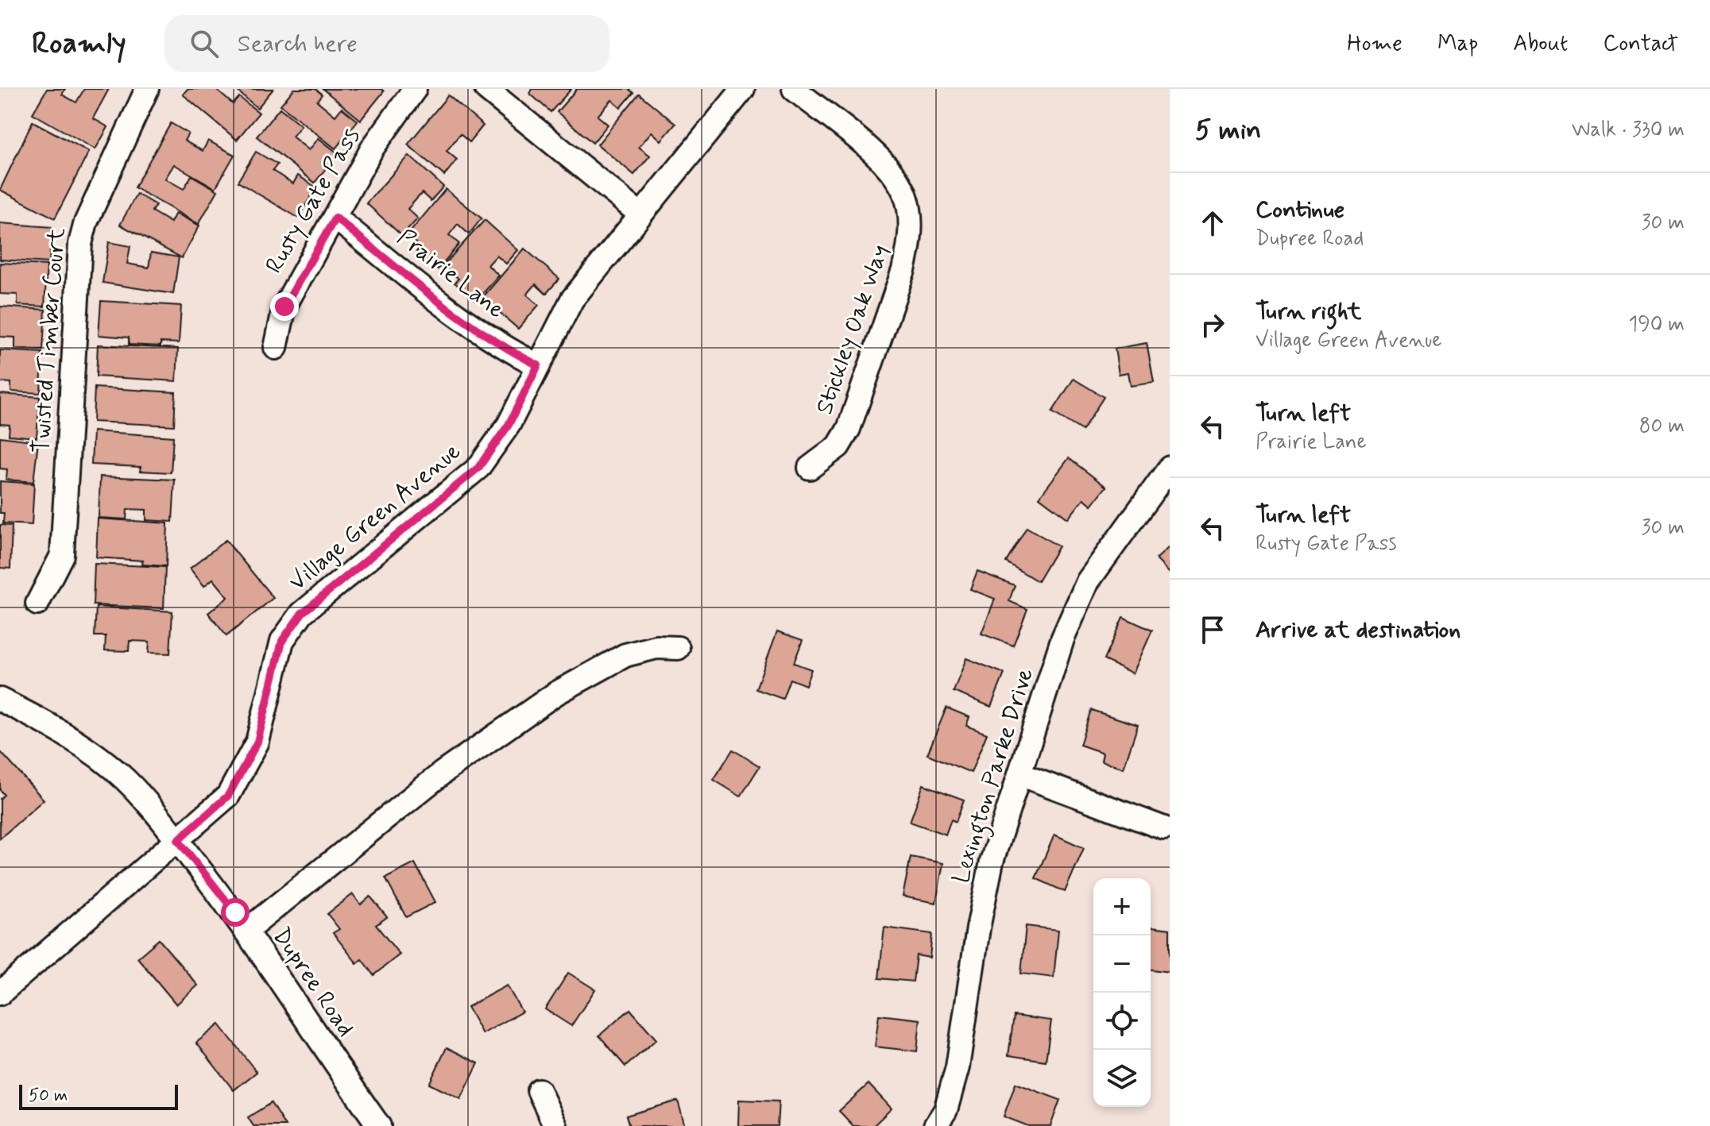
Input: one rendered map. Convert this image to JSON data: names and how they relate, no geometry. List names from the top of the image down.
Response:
{
  "streets": {
    "street": [
      "Rusty Gate Pass",
      "Prairie Lane",
      "Stickley Oak Way",
      "Twisted Timber Court",
      "Village Green Avenue",
      "Lexington Parke Drive",
      "Dupree Road"
    ]
  },
  "crossings": [
    ["Rusty Gate Pass", "Prairie Lane"],
    ["Prairie Lane", "Village Green Avenue"],
    ["Village Green Avenue", "Dupree Road"]
  ],
  "scale_bar": "50 m",
  "page": {
    "header": "Roamly",
    "search": "Search here",
    "nav": [
      "Home",
      "Map",
      "About",
      "Contact"
    ],
    "heading": ["5 min", "Walk · 330 m"],
    "list": [
      ["Continue", "Dupree Road", "30 m"],
      ["Turn right", "Village Green Avenue", "190 m"],
      ["Turn left", "Prairie Lane", "80 m"],
      ["Turn left", "Rusty Gate Pass", "30 m"],
      "Arrive at destination"
    ],
    "map_buttons": ["+", "−"],
    "scale": "50 m"
  }
}
